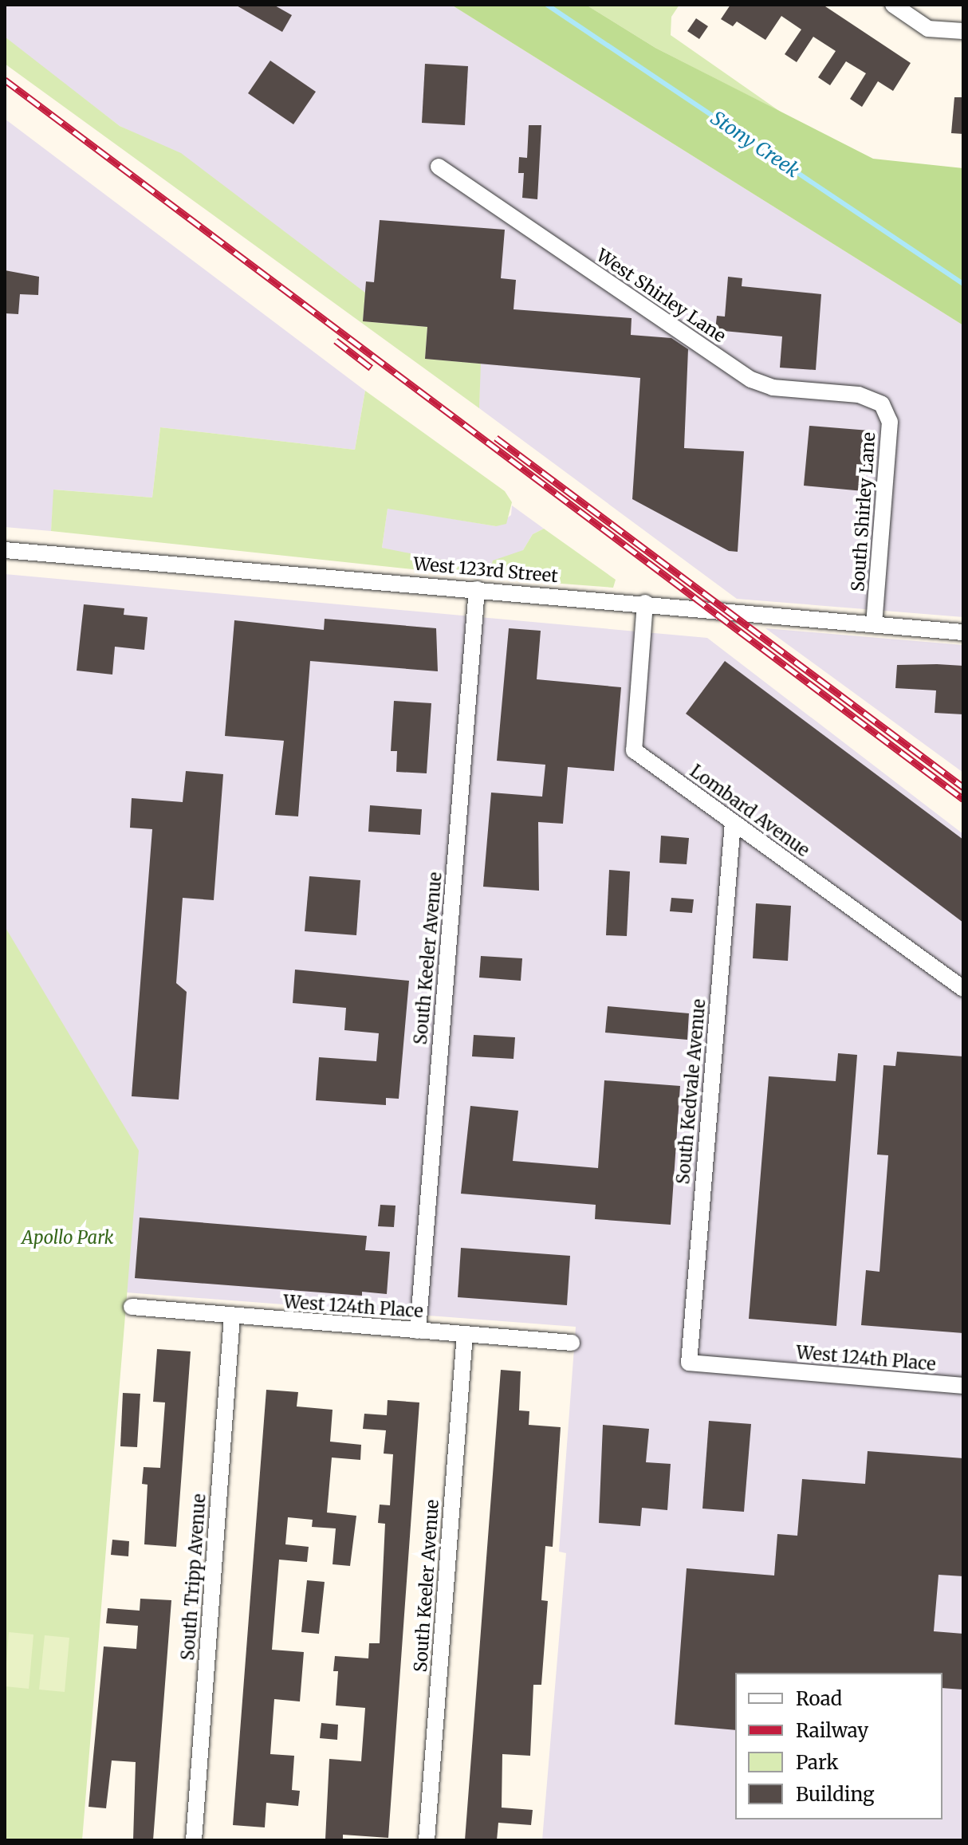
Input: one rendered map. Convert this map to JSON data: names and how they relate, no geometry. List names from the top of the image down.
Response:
{
  "streets": {
    "street": [
      "West Shirley Lane",
      "South Shirley Lane",
      "West 123rd Street",
      "Lombard Avenue",
      "South Keeler Avenue",
      "South Kedvale Avenue",
      "West 124th Place",
      "South Tripp Avenue"
    ]
  },
  "crossings": [
    ["West Shirley Lane", "South Shirley Lane"],
    ["South Shirley Lane", "West 123rd Street"],
    ["West 123rd Street", "Lombard Avenue"],
    ["West 123rd Street", "South Keeler Avenue"],
    ["Lombard Avenue", "South Kedvale Avenue"],
    ["South Keeler Avenue", "West 124th Place"],
    ["South Kedvale Avenue", "West 124th Place"],
    ["West 124th Place", "South Tripp Avenue"]
  ],
  "water": ["Stony Creek"],
  "parks": ["Apollo Park"],
  "legend": [
    "Road",
    "Railway",
    "Park",
    "Building"
  ]
}
